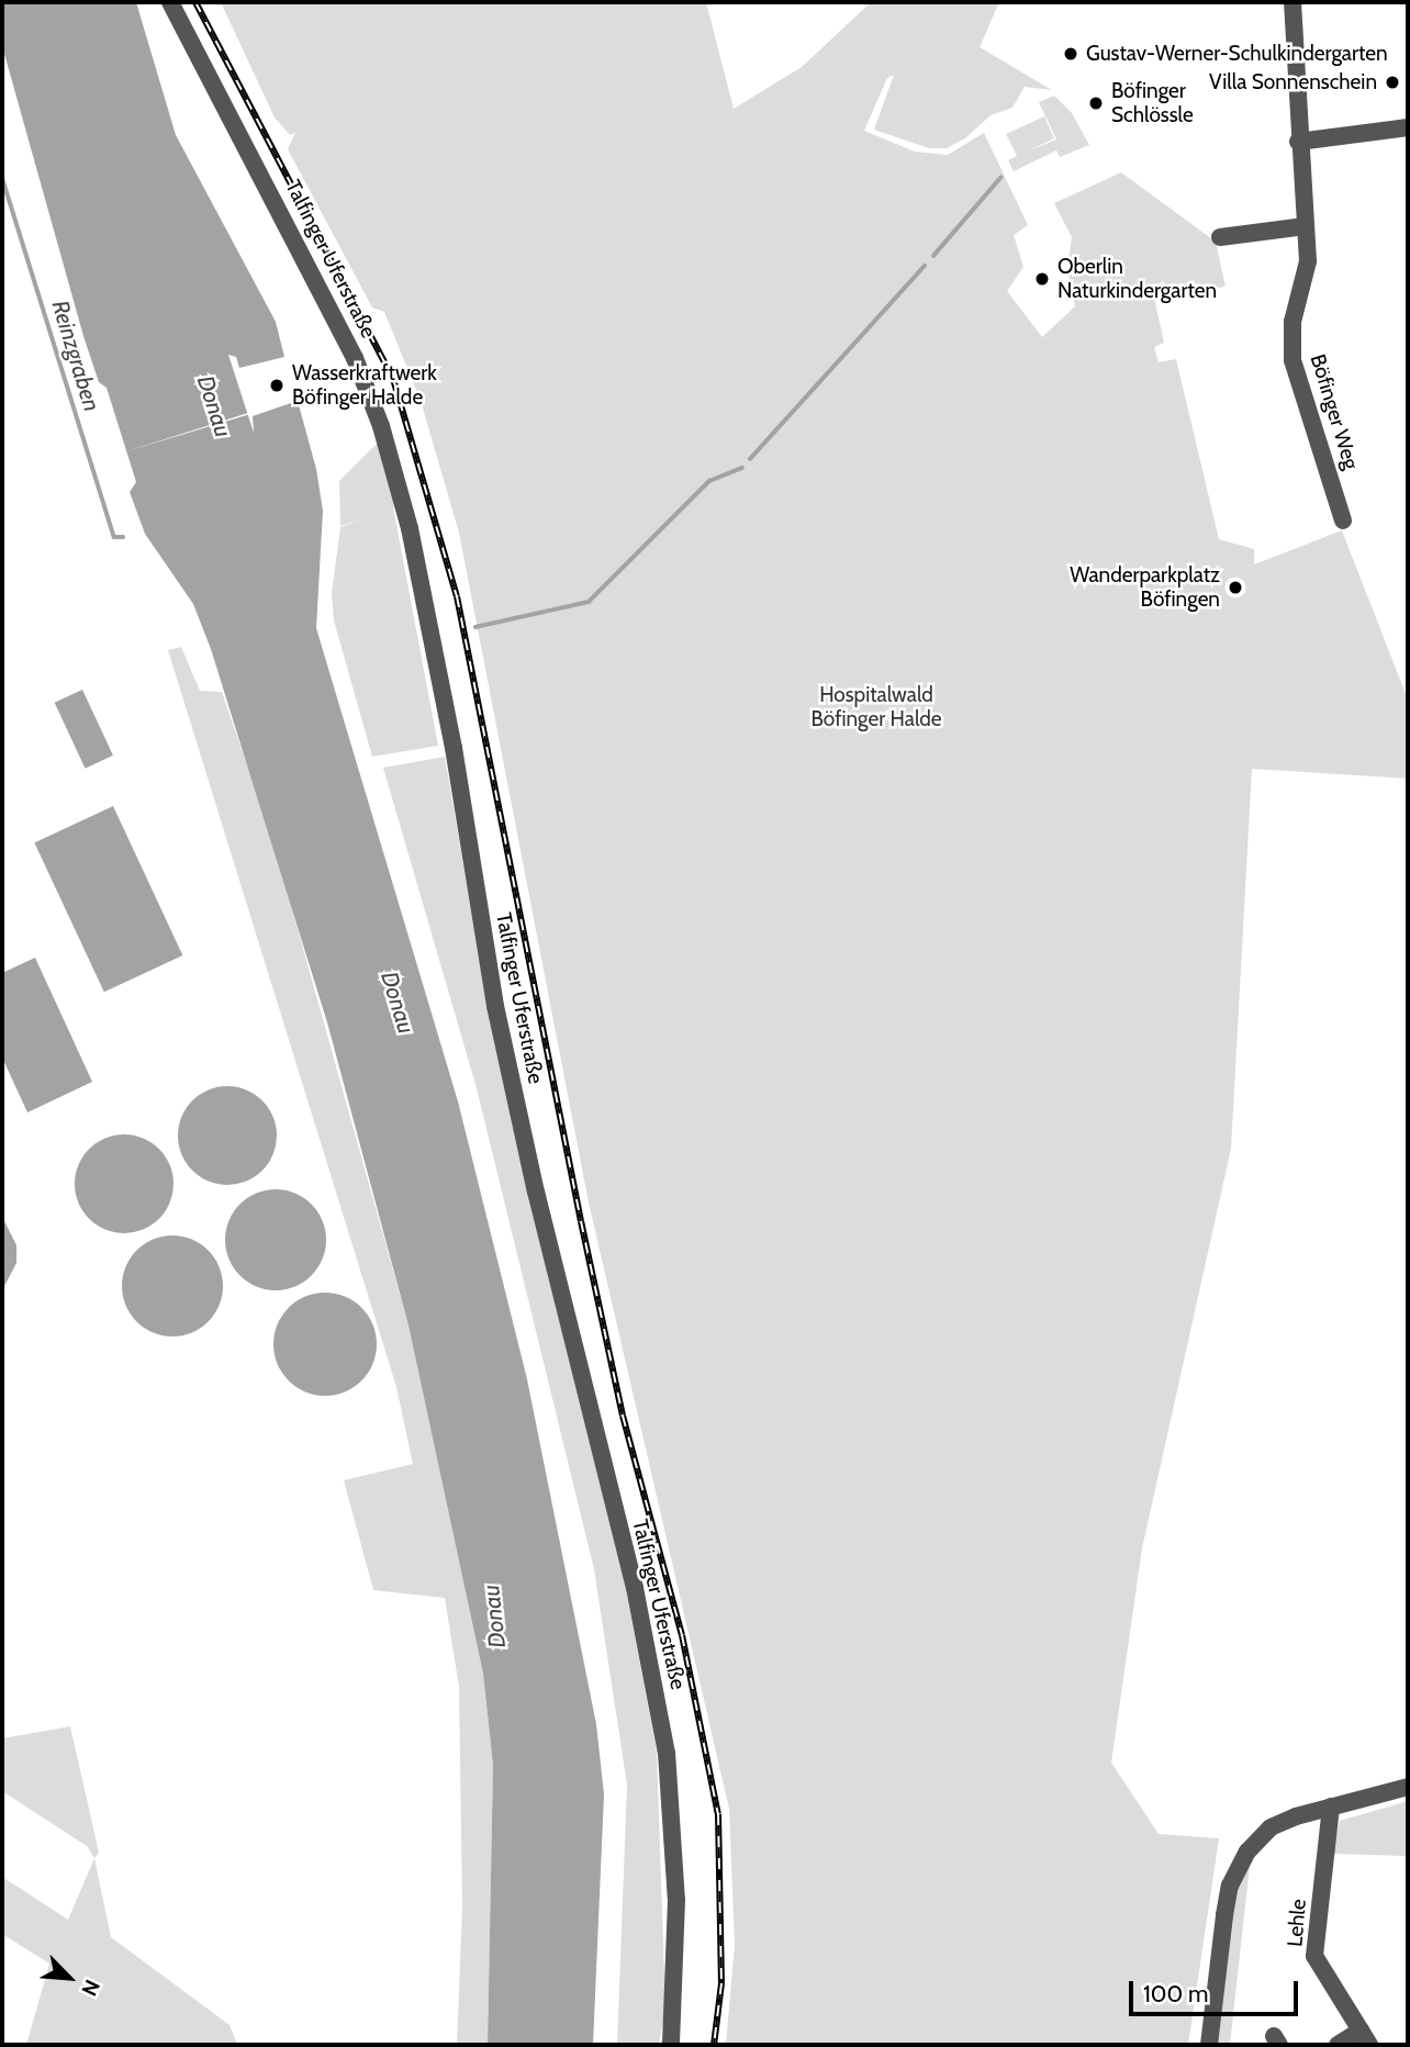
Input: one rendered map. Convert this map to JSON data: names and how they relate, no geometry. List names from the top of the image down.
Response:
{
  "streets": {
    "street": ["Talfinger Uferstraße", "Böfinger Weg", "Lehle"]
  },
  "water": ["Reinzgraben", "Donau"],
  "parks": ["Hospitalwald Böfinger Halde"],
  "places": [
    "Gustav-Werner-Schulkindergarten",
    "Villa Sonnenschein",
    "Böfinger Schlössle",
    "Oberlin Naturkindergarten",
    "Wasserkraftwerk Böfinger Halde",
    "Wanderparkplatz Böfingen"
  ],
  "scale_bar": "100 m",
  "north": "bottom right"
}
